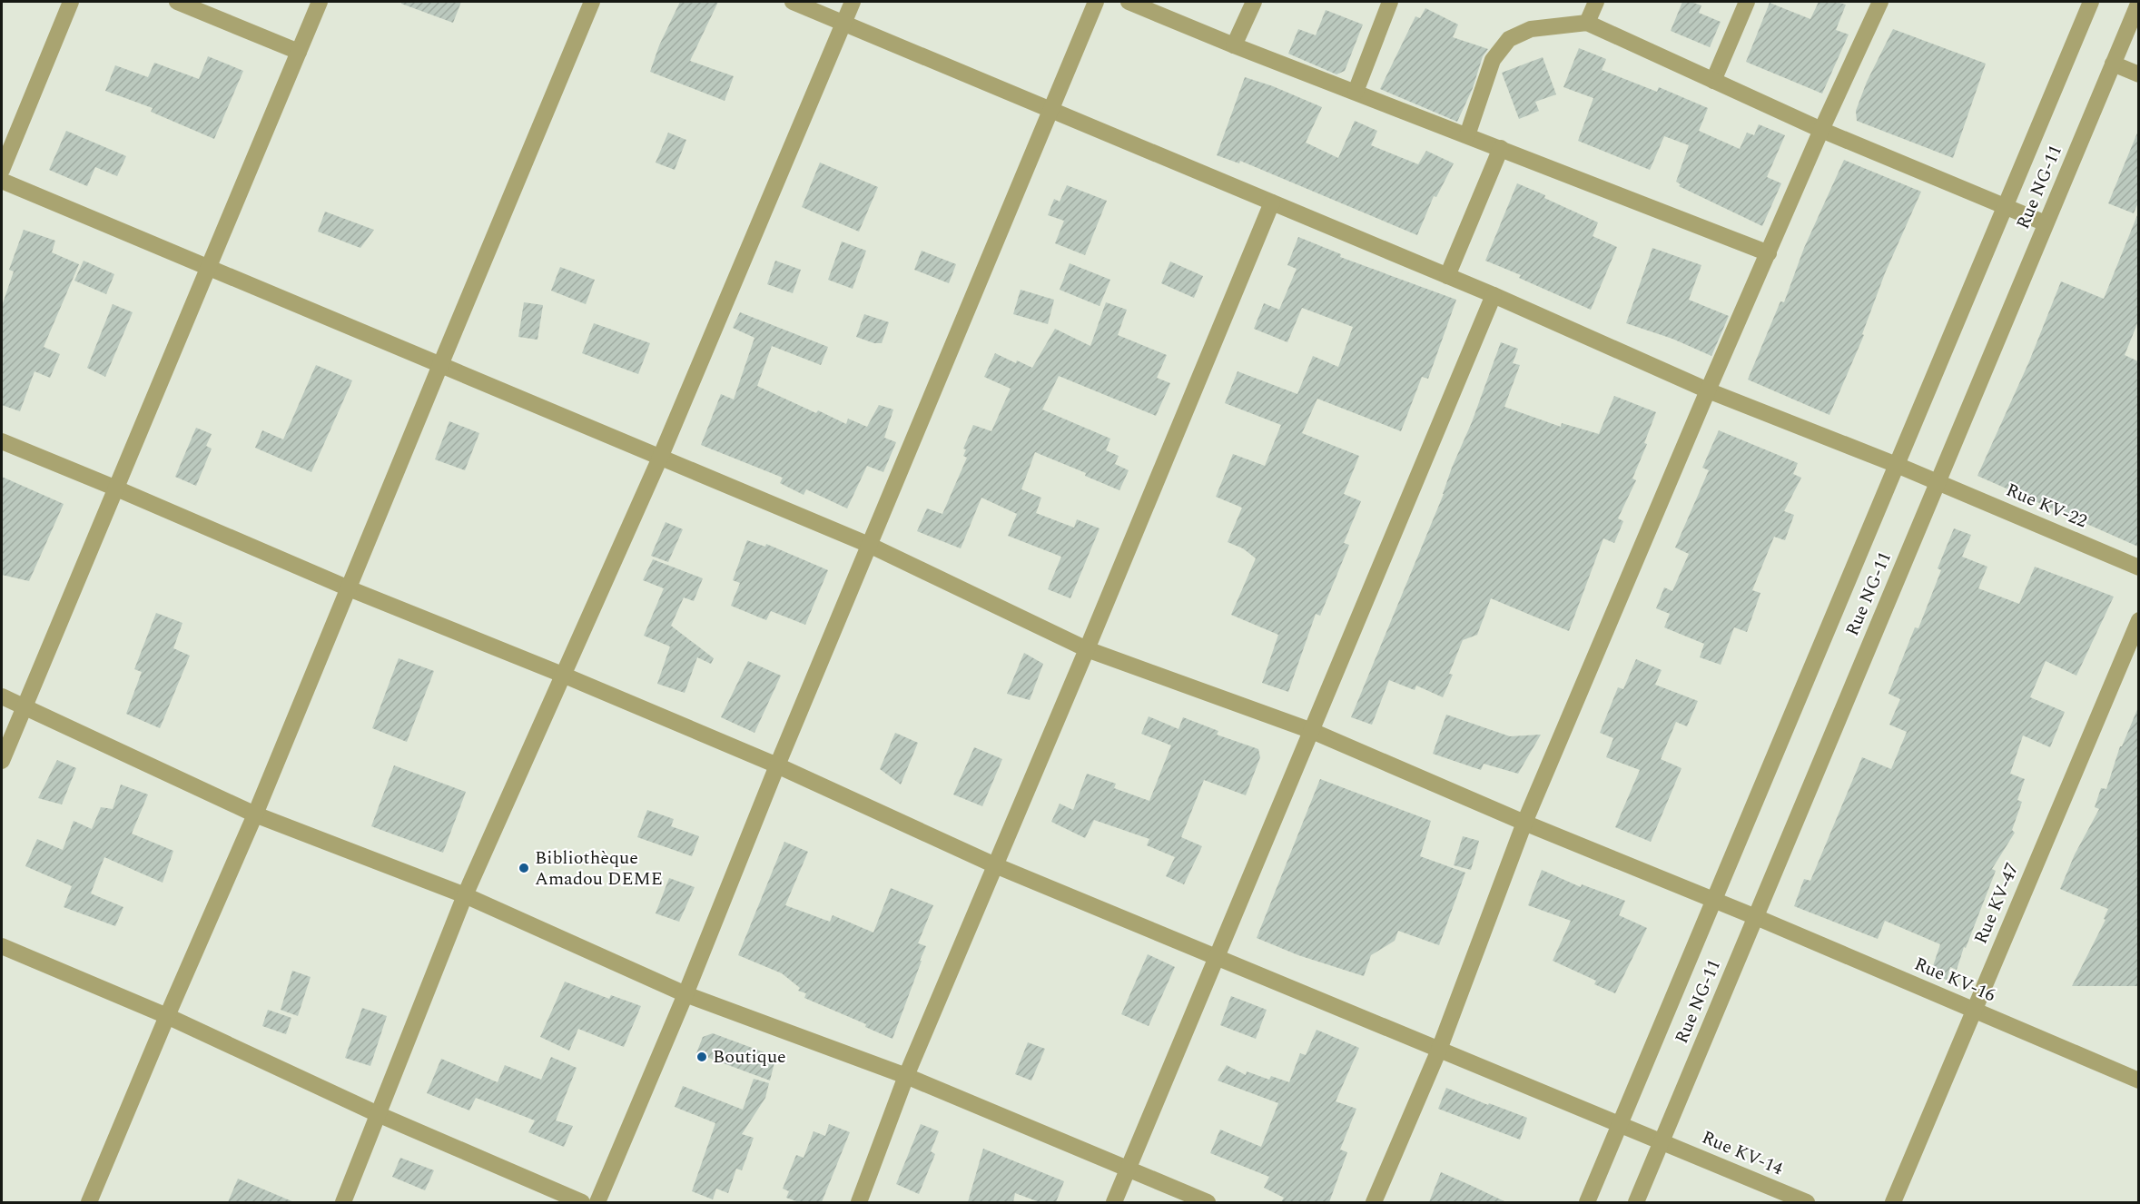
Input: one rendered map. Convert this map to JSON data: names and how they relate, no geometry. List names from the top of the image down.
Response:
{
  "streets": {
    "street": [
      "Rue NG-11",
      "Rue KV-22",
      "Rue KV-47",
      "Rue KV-16",
      "Rue KV-14"
    ]
  },
  "crossings": [
    ["Rue NG-11", "Rue KV-22"],
    ["Rue NG-11", "Rue KV-16"],
    ["Rue NG-11", "Rue KV-14"],
    ["Rue KV-47", "Rue KV-16"]
  ],
  "places": ["Bibliothèque Amadou DEME", "Boutique"]
}
